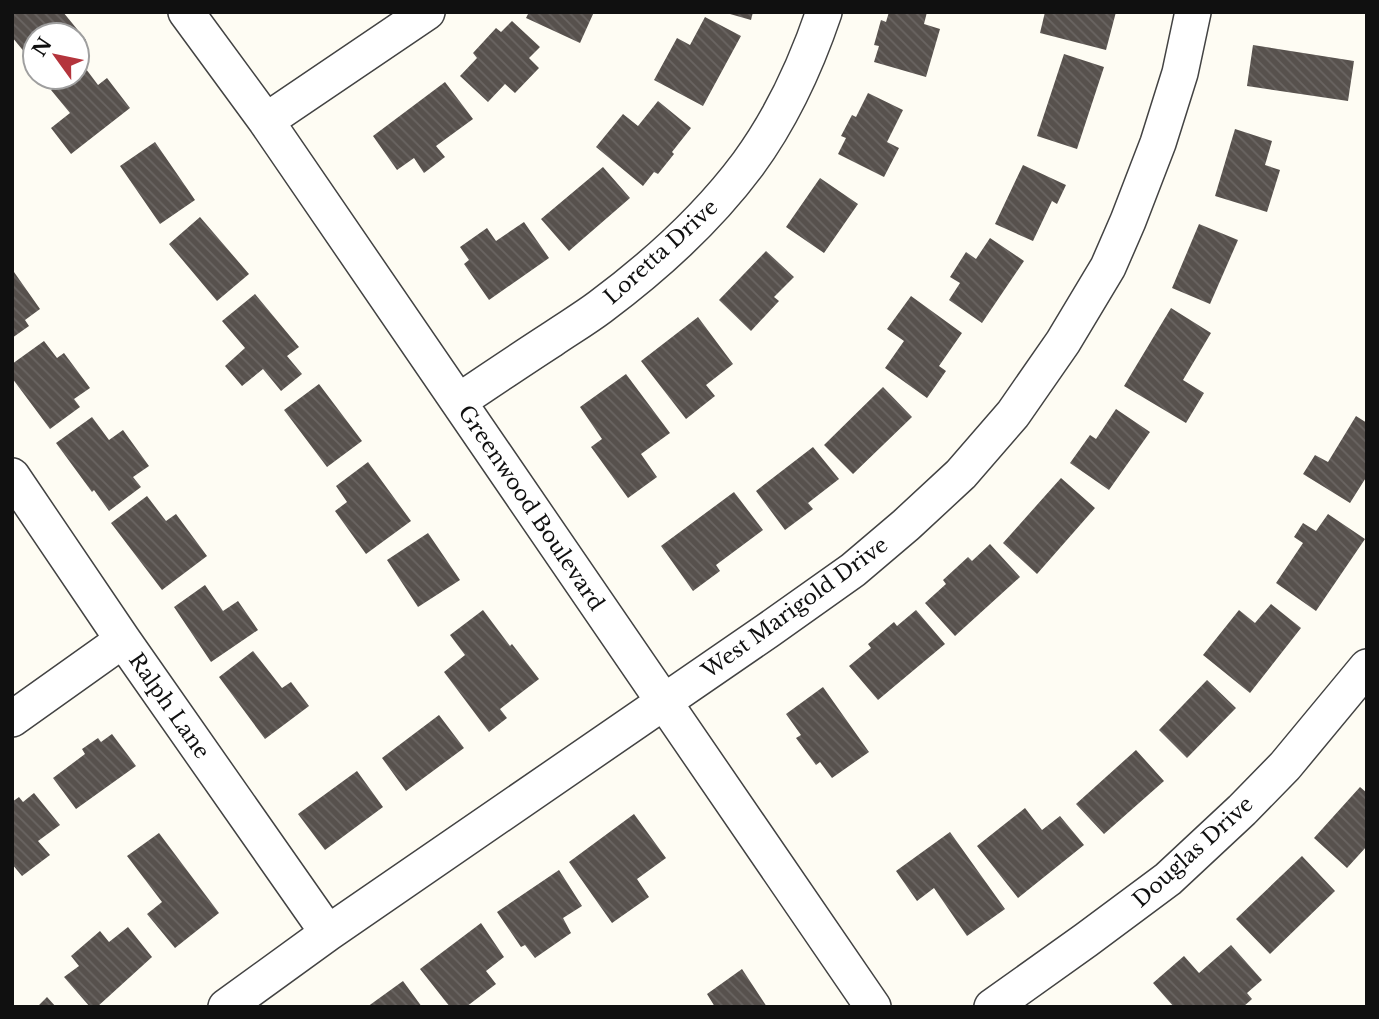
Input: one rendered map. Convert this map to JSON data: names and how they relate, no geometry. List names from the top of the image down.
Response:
{
  "streets": {
    "street": [
      "Loretta Drive",
      "Greenwood Boulevard",
      "West Marigold Drive",
      "Ralph Lane",
      "Douglas Drive"
    ]
  },
  "crossings": [
    ["Loretta Drive", "Greenwood Boulevard"],
    ["Greenwood Boulevard", "West Marigold Drive"],
    ["West Marigold Drive", "Ralph Lane"]
  ],
  "north": "top left"
}
